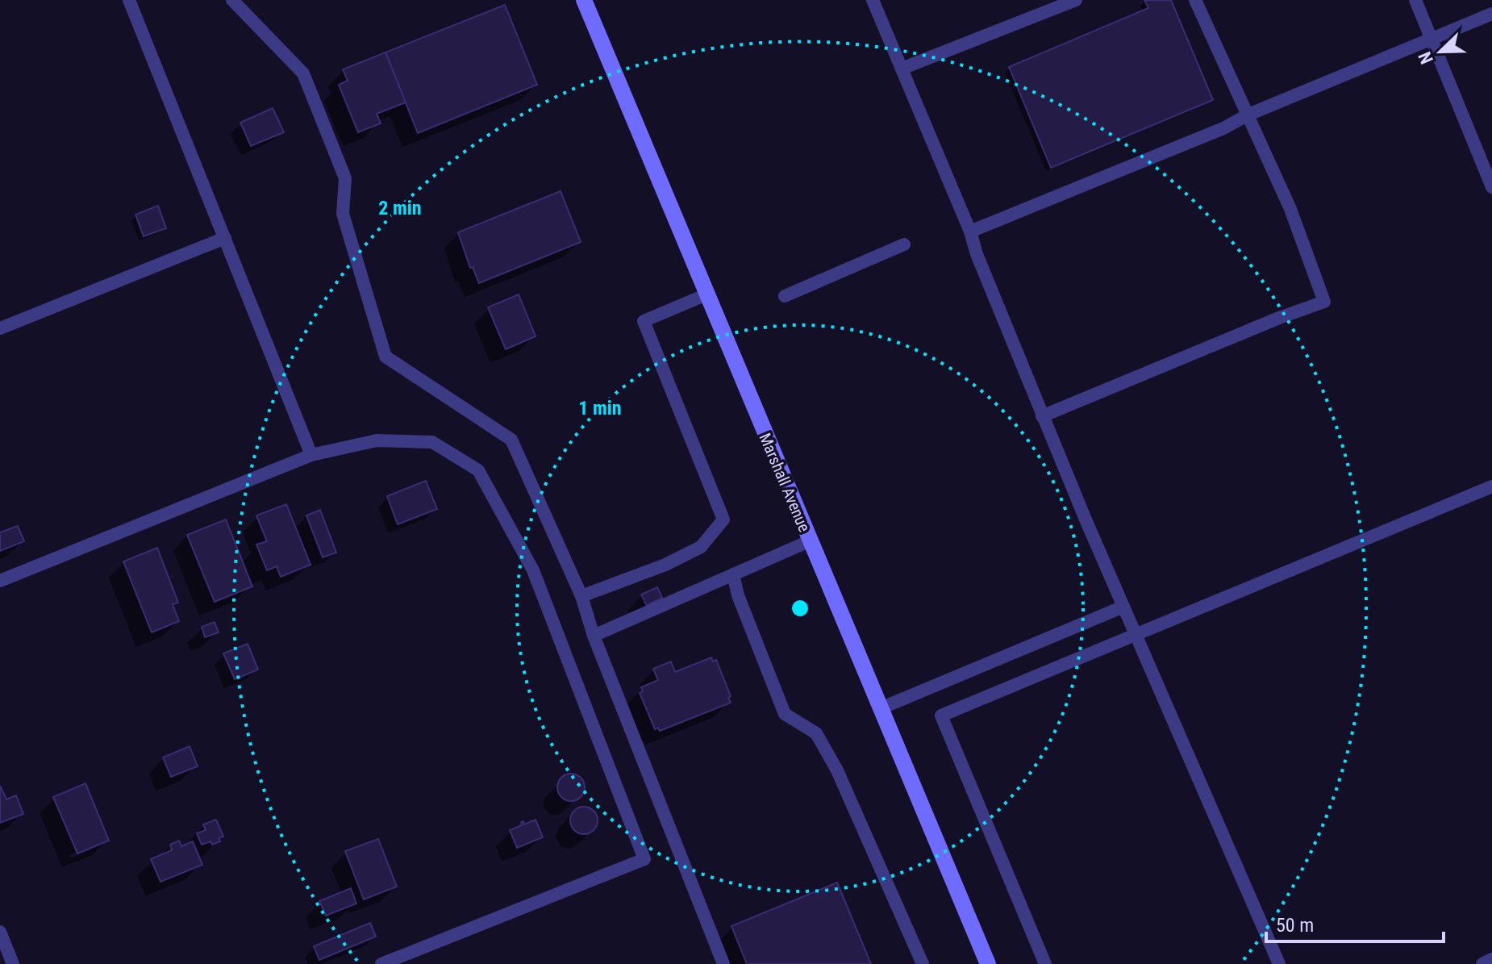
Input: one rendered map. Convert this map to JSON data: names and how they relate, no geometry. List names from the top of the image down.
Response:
{
  "streets": {
    "street": ["Marshall Avenue"]
  },
  "scale_bar": "50 m",
  "north": "bottom left",
  "rings": ["2 min", "1 min"]
}
